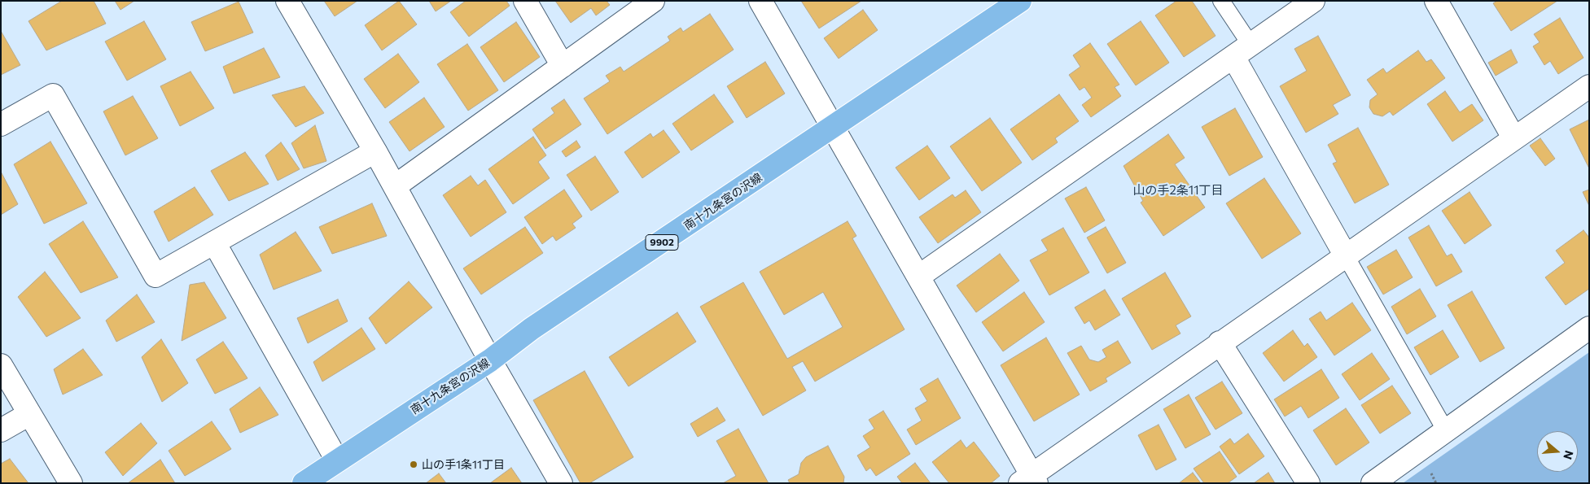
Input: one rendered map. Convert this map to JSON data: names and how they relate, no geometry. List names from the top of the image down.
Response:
{
  "streets": {
    "main road": ["南十九条宮の沢線", "9902"]
  },
  "districts": ["山の手2条11丁目"],
  "places": ["山の手1条11丁目"],
  "north": "right"
}
